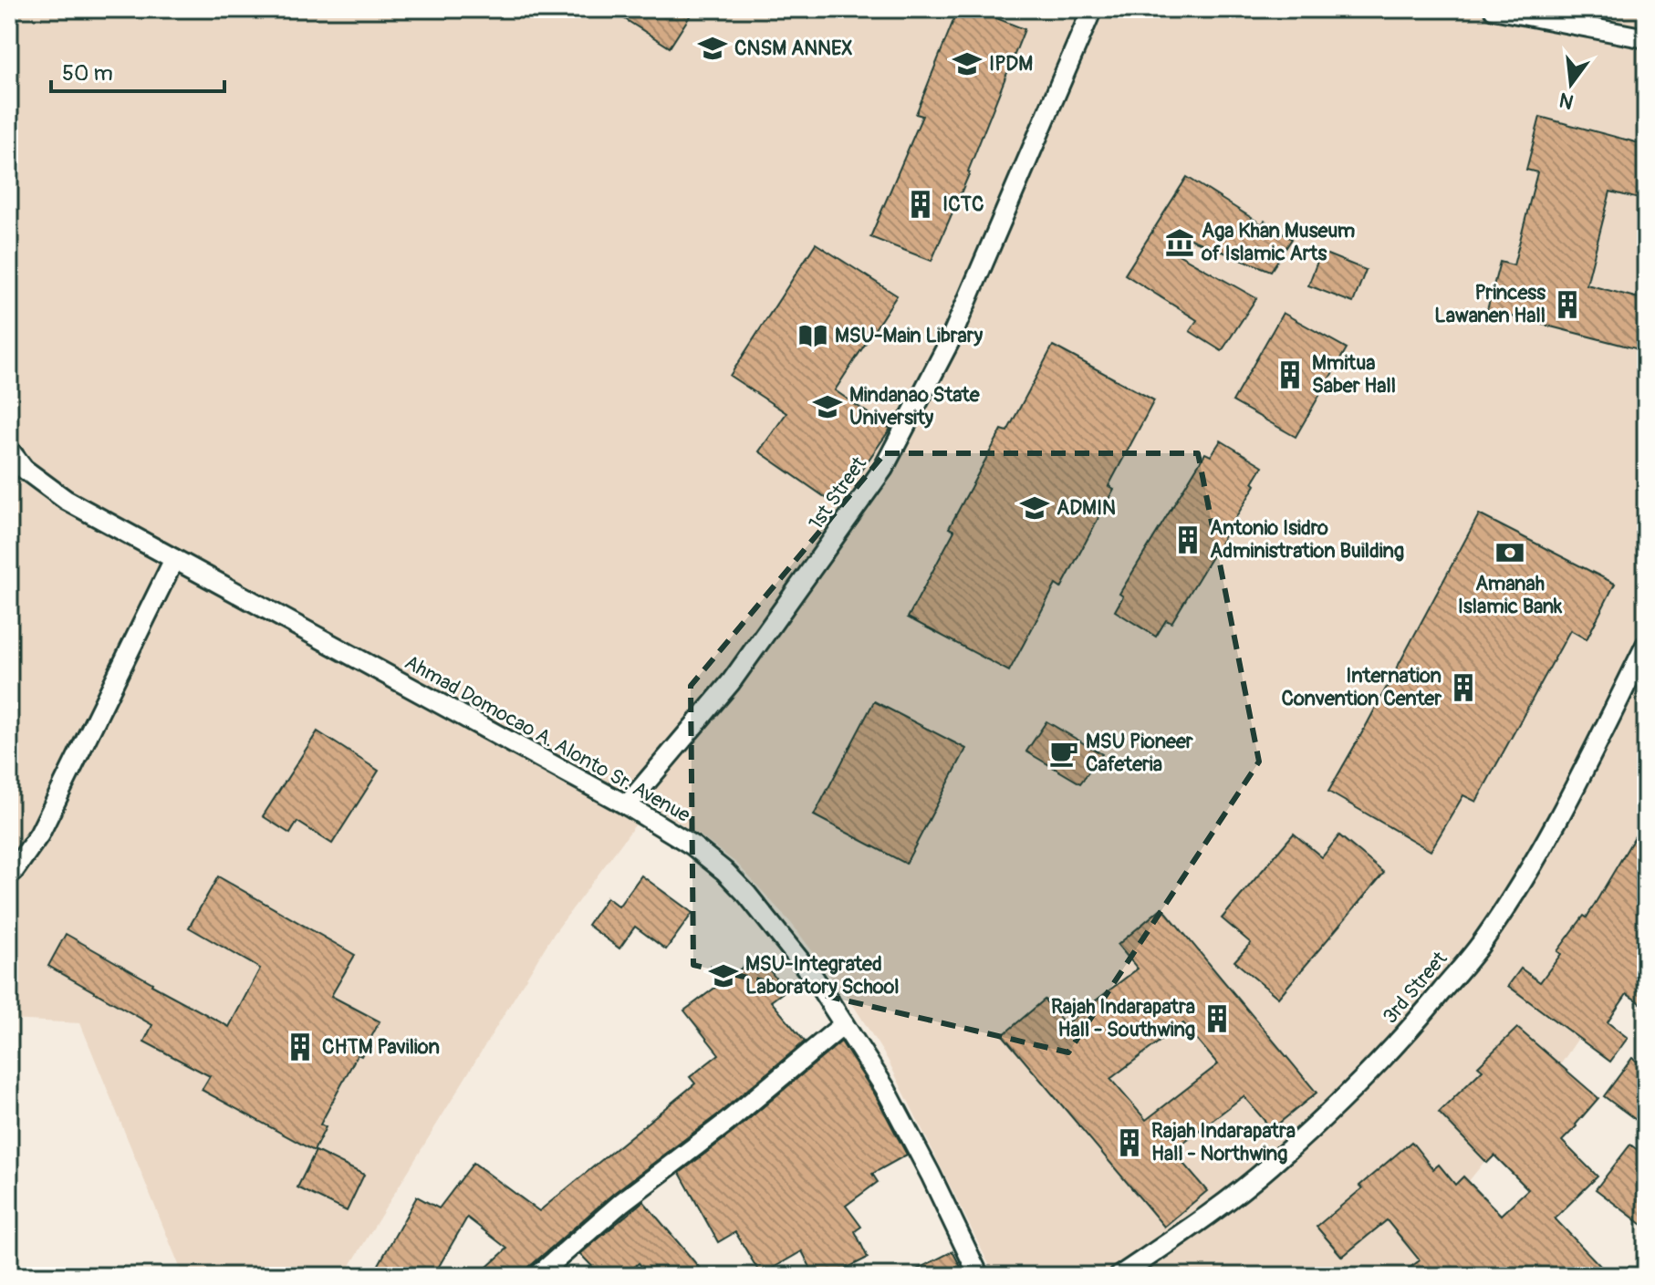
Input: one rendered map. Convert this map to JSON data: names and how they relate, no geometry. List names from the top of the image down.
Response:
{
  "streets": {
    "street": ["1st Street", "Ahmad Domocao A. Alonto Sr. Avenue", "3rd Street"]
  },
  "crossings": [
    ["1st Street", "Ahmad Domocao A. Alonto Sr. Avenue"]
  ],
  "places": {
    "school or university": [
      "CNSM ANNEX",
      "IPDM",
      "Mindanao State University",
      "ADMIN",
      "MSU-Integrated Laboratory School"
    ],
    "building": [
      "ICTC",
      "Princess Lawanen Hall",
      "Mmitua Saber Hall",
      "Antonio Isidro Administration Building",
      "Internation Convention Center",
      "Rajah Indarapatra Hall - Southwing",
      "CHTM Pavilion",
      "Rajah Indarapatra Hall - Northwing"
    ],
    "museum": ["Aga Khan Museum of Islamic Arts"],
    "library": ["MSU-Main Library"],
    "bank": ["Amanah Islamic Bank"],
    "cafe": ["MSU Pioneer Cafeteria"]
  },
  "scale_bar": "50 m",
  "north": "bottom"
}
